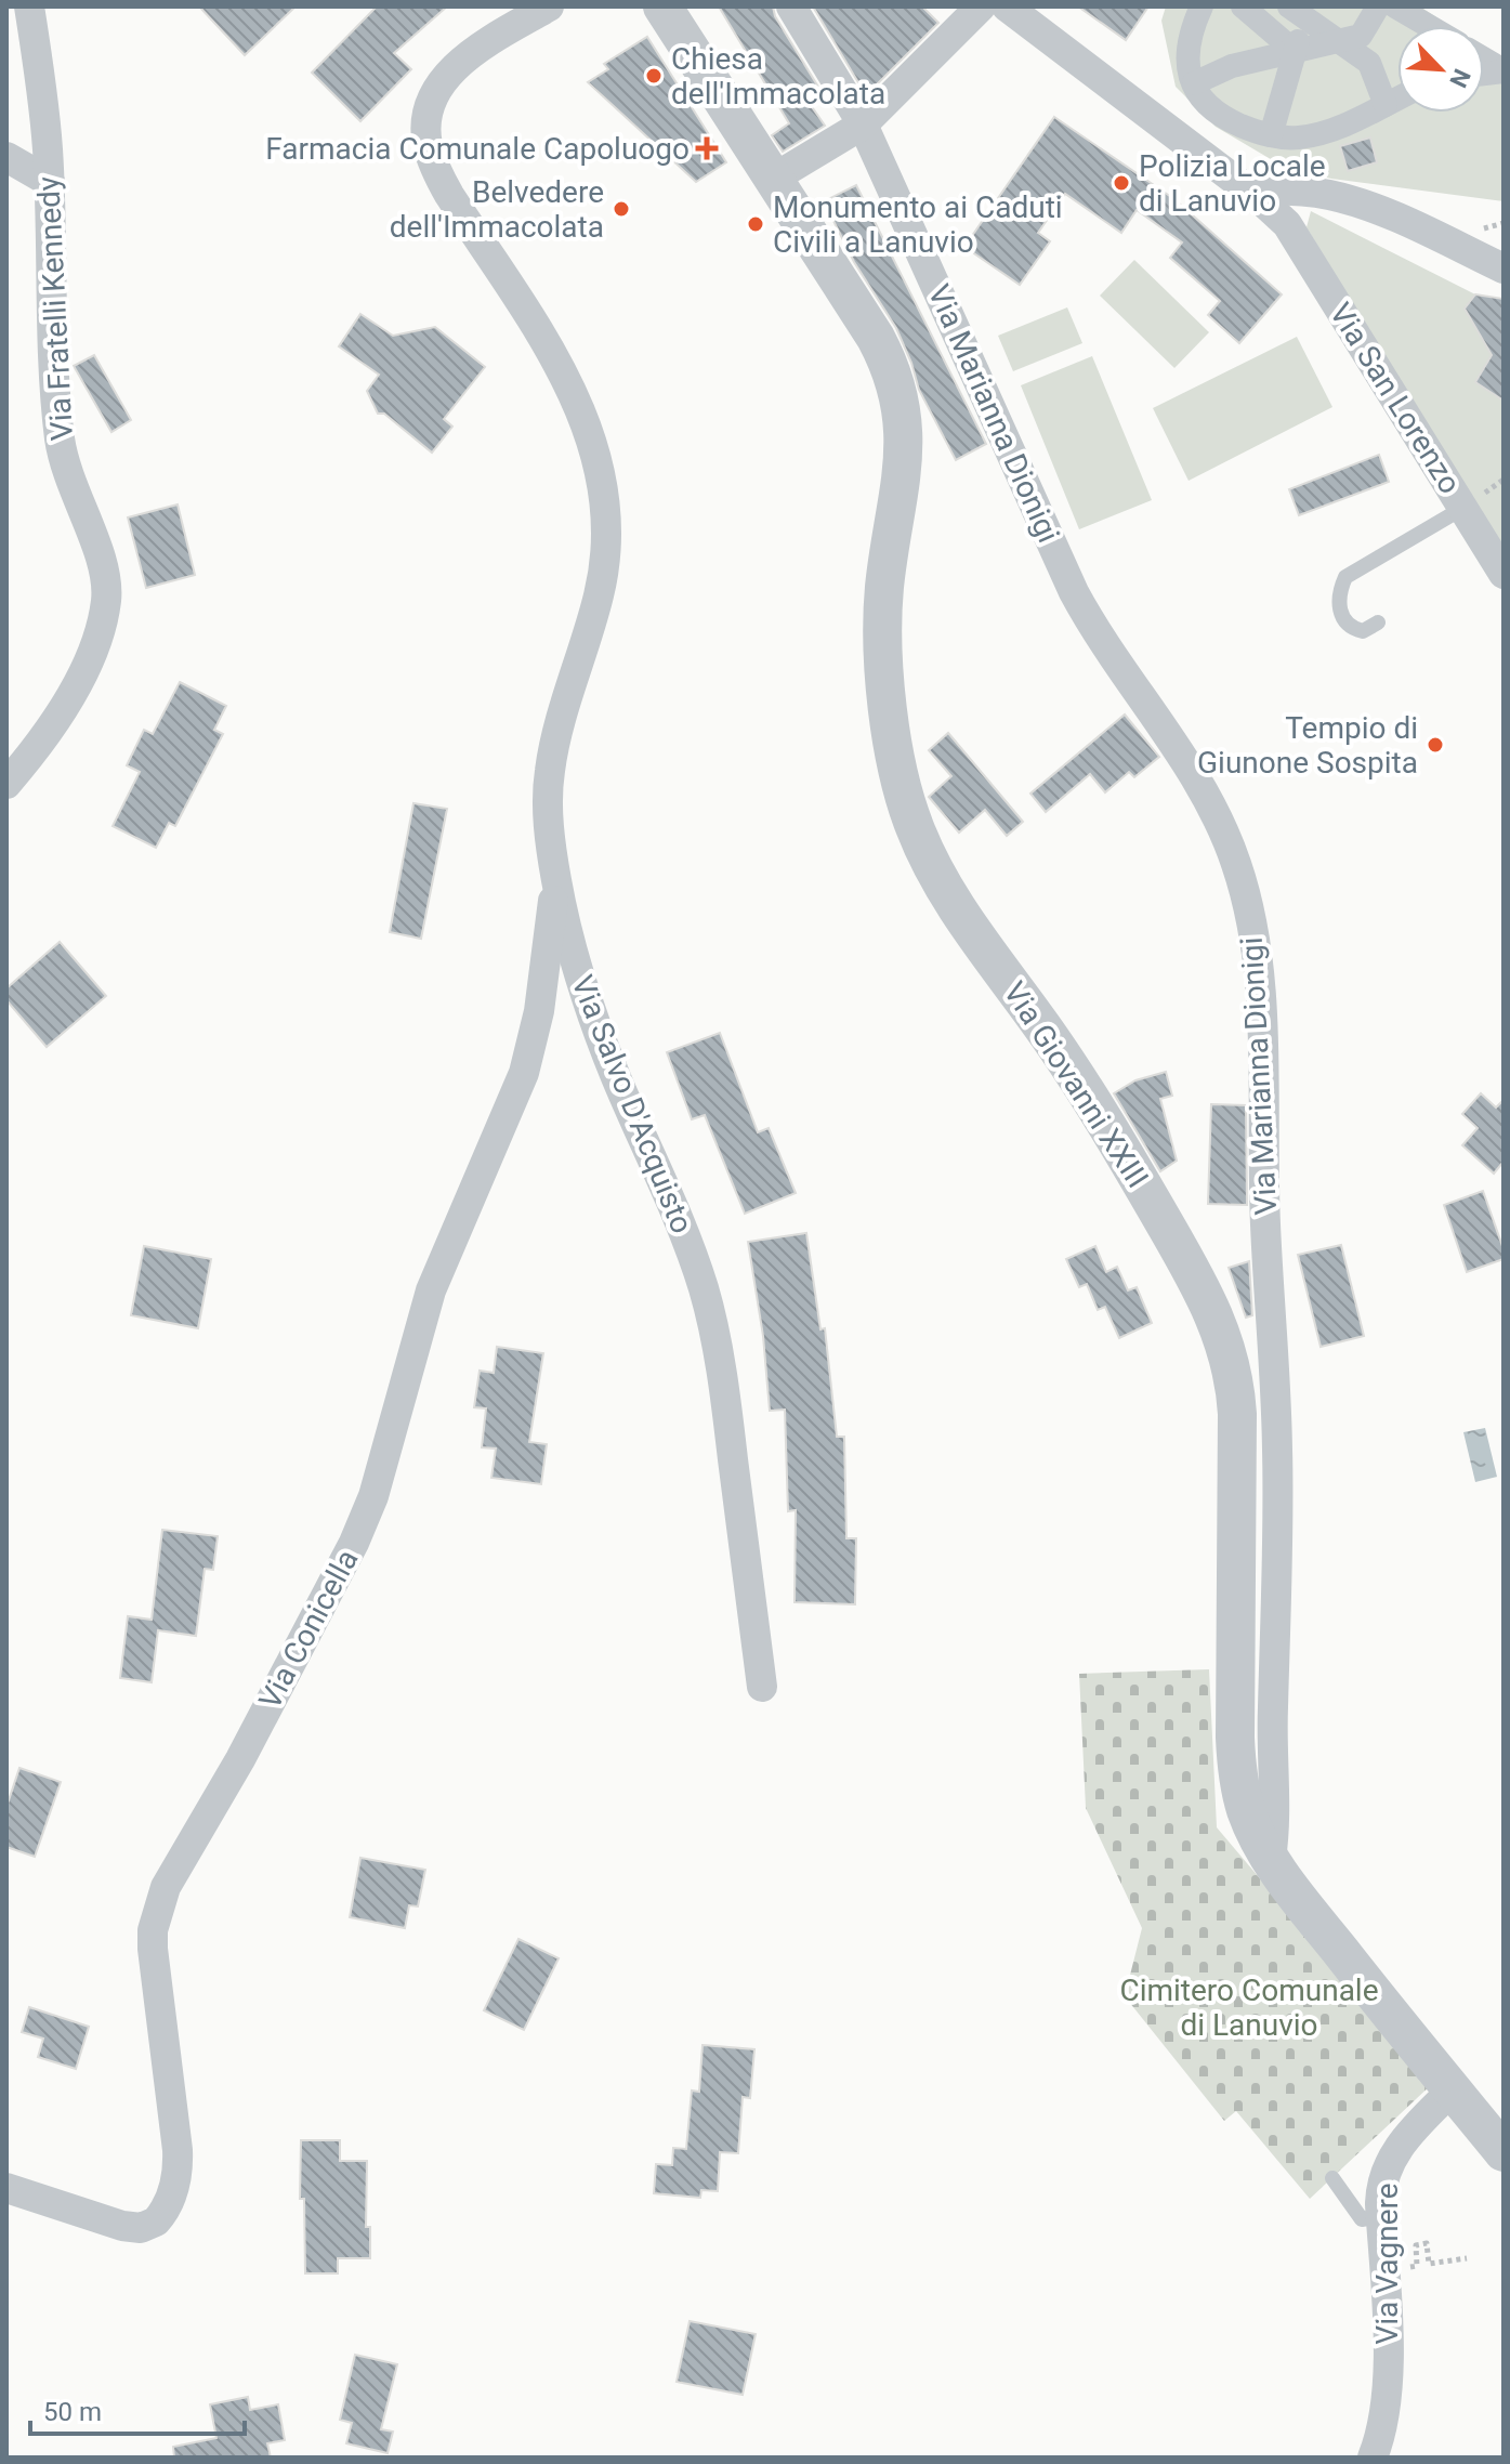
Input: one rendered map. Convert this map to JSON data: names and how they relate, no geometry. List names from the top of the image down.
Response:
{
  "streets": {
    "street": [
      "Via Fratelli Kennedy",
      "Via San Lorenzo",
      "Via Marianna Dionigi",
      "Via Giovanni XXIII",
      "Via Salvo D'Acquisto",
      "Via Conicella",
      "Via Vagnere"
    ]
  },
  "crossings": [
    ["Via Marianna Dionigi", "Via Giovanni XXIII"],
    ["Via Giovanni XXIII", "Via Vagnere"],
    ["Via Salvo D'Acquisto", "Via Conicella"]
  ],
  "parks": ["Cimitero Comunale di Lanuvio"],
  "places": {
    "other": [
      "Chiesa dell'Immacolata",
      "Polizia Locale di Lanuvio",
      "Belvedere dell'Immacolata",
      "Monumento ai Caduti Civili a Lanuvio",
      "Tempio di Giunone Sospita"
    ],
    "health": ["Farmacia Comunale Capoluogo"]
  },
  "scale_bar": "50 m",
  "north": "bottom right"
}
